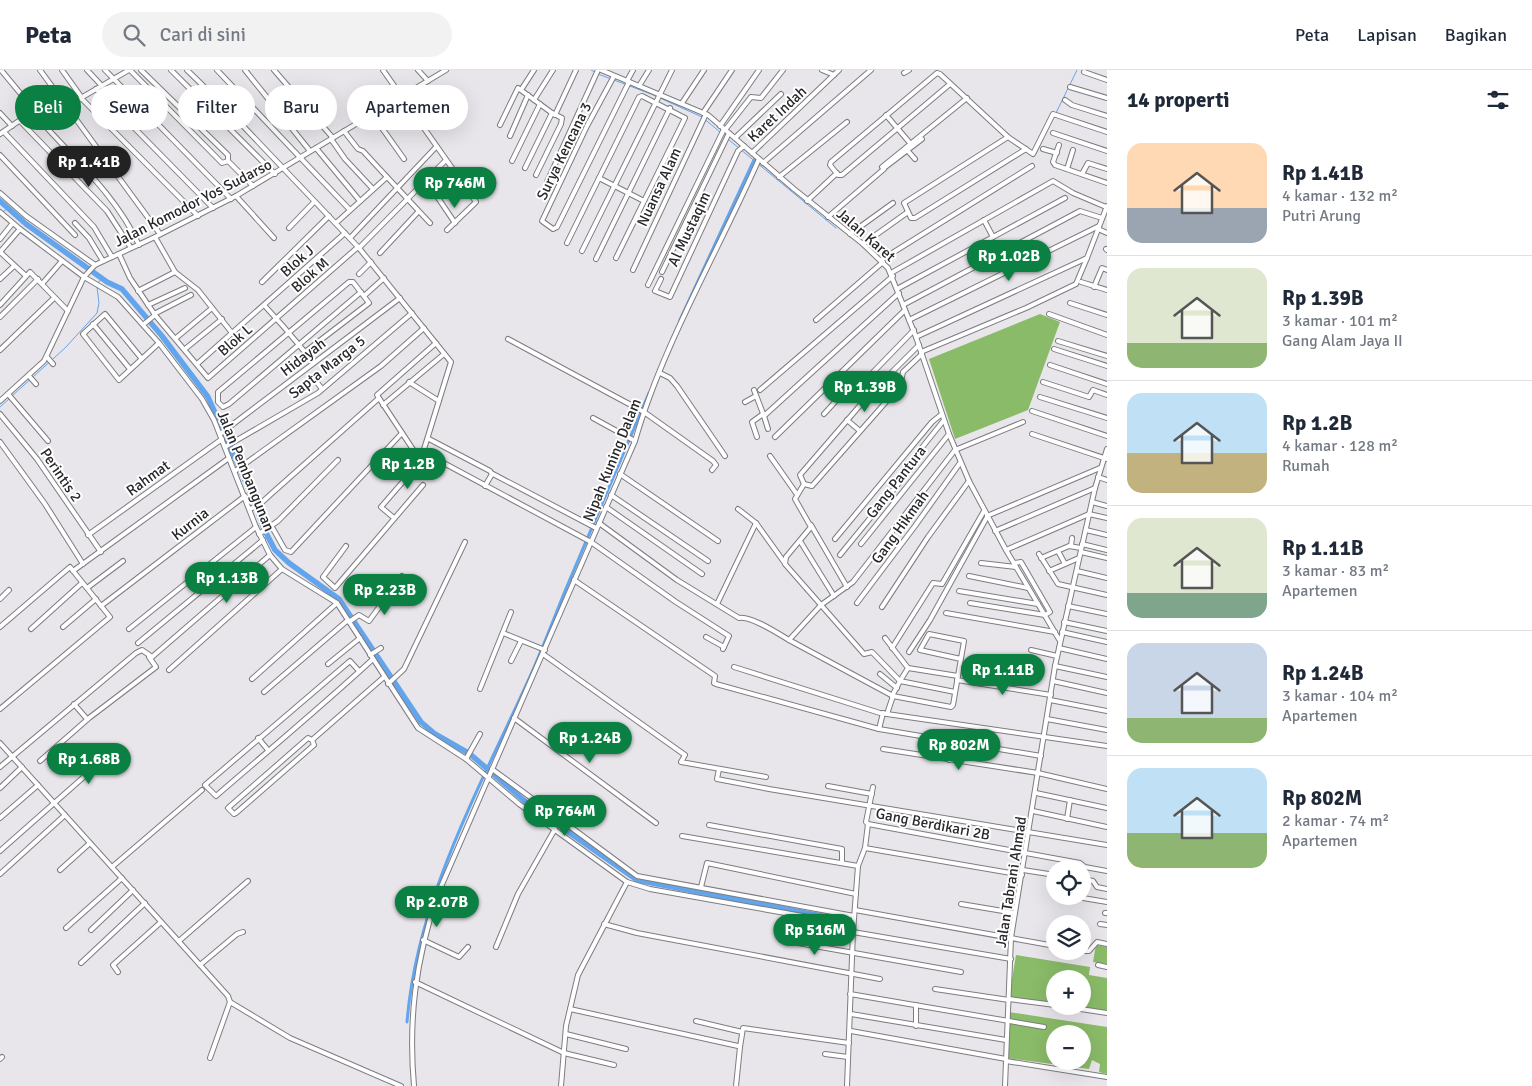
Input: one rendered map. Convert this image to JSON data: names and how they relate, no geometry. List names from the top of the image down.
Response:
{
  "streets": {
    "street": [
      "Karet Indah",
      "Surya Kencana 3",
      "Nuansa Alam",
      "Jalan Komodor Yos Sudarso",
      "Al Mustaqim",
      "Jalan Karet",
      "Blok J",
      "Blok M",
      "Blok L",
      "Hidayah",
      "Sapta Marga 5",
      "Nipah Kuning Dalam",
      "Jalan Pembangunan",
      "Perintis 2",
      "Rahmat",
      "Gang Pantura",
      "Kurnia",
      "Gang Hikmah",
      "Gang Berdikari 2B",
      "Jalan Tabrani Ahmad"
    ]
  },
  "crossings": [
    ["Karet Indah", "Jalan Karet"],
    ["Surya Kencana 3", "Jalan Karet"],
    ["Nuansa Alam", "Jalan Karet"],
    ["Jalan Komodor Yos Sudarso", "Jalan Pembangunan"],
    ["Al Mustaqim", "Jalan Karet"],
    ["Jalan Karet", "Nipah Kuning Dalam"],
    ["Jalan Karet", "Gang Pantura"],
    ["Jalan Karet", "Gang Hikmah"],
    ["Jalan Karet", "Jalan Tabrani Ahmad"],
    ["Blok J", "Blok L"],
    ["Blok M", "Blok L"],
    ["Hidayah", "Jalan Pembangunan"],
    ["Sapta Marga 5", "Jalan Pembangunan"],
    ["Nipah Kuning Dalam", "Jalan Pembangunan"],
    ["Jalan Pembangunan", "Rahmat"],
    ["Jalan Pembangunan", "Kurnia"],
    ["Perintis 2", "Rahmat"],
    ["Gang Berdikari 2B", "Jalan Tabrani Ahmad"]
  ],
  "page": {
    "header": "Peta",
    "search": "Cari di sini",
    "nav": ["Peta", "Lapisan", "Bagikan"],
    "heading": "14 properti",
    "chip": [
      "Beli",
      "Sewa",
      "Filter",
      "Baru",
      "Apartemen"
    ],
    "list": [
      {
        "name": "Rp 1.41B",
        "note": "4 kamar · 132 m² · Putri Arung"
      },
      {
        "name": "Rp 1.39B",
        "note": "3 kamar · 101 m² · Gang Alam Jaya II"
      },
      {
        "name": "Rp 1.2B",
        "note": "4 kamar · 128 m² · Rumah"
      },
      {
        "name": "Rp 1.11B",
        "note": "3 kamar · 83 m² · Apartemen"
      },
      {
        "name": "Rp 1.24B",
        "note": "3 kamar · 104 m² · Apartemen"
      },
      {
        "name": "Rp 802M",
        "note": "2 kamar · 74 m² · Apartemen"
      }
    ],
    "price": [
      "Rp 1.41B",
      "Rp 746M",
      "Rp 1.02B",
      "Rp 1.39B",
      "Rp 1.2B",
      "Rp 1.13B",
      "Rp 2.23B",
      "Rp 1.11B",
      "Rp 1.24B",
      "Rp 802M",
      "Rp 1.68B",
      "Rp 764M",
      "Rp 2.07B",
      "Rp 516M"
    ],
    "map_buttons": ["+", "−"]
  }
}
